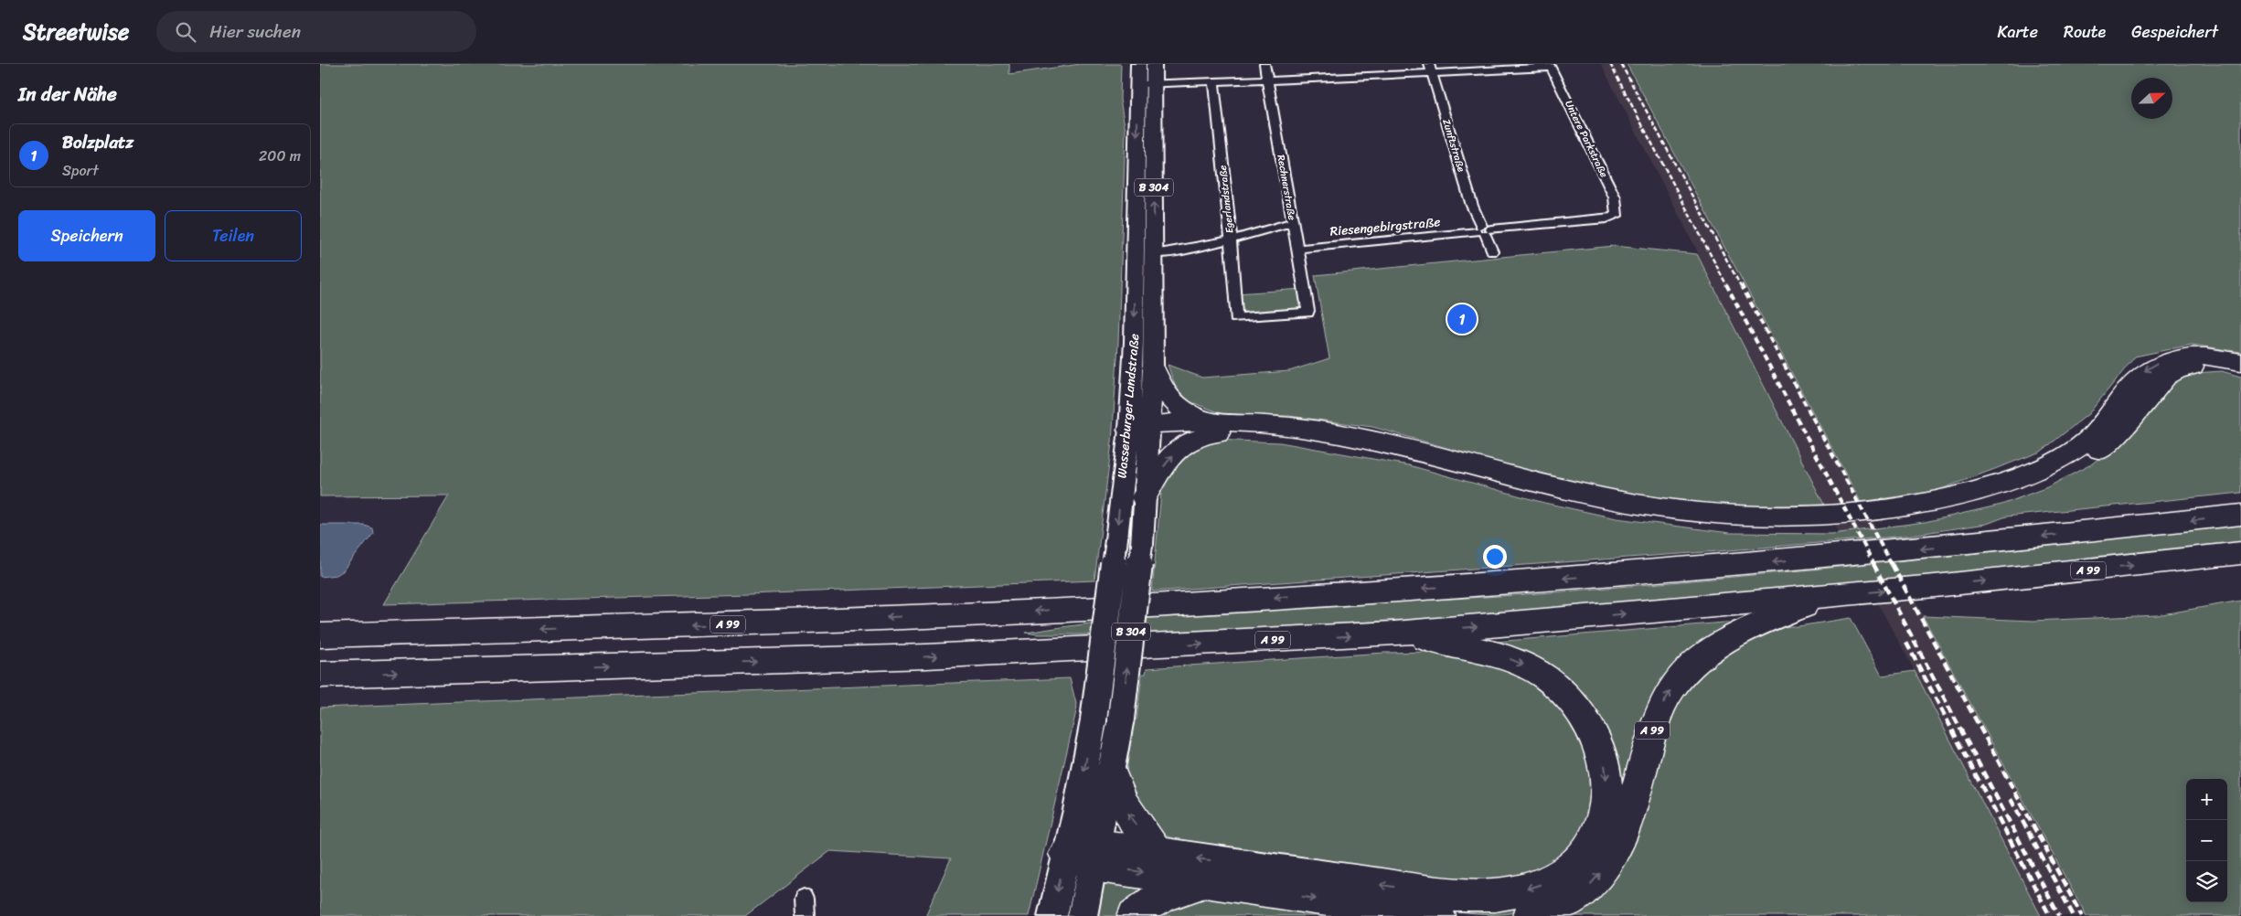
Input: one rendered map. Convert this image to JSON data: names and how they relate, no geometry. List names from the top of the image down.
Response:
{
  "streets": {
    "highway": ["A 99"],
    "main road": ["B 304", "Wasserburger Landstraße"],
    "street": [
      "Untere Parkstraße",
      "Zunftstraße",
      "Rechnerstraße",
      "Egerlandstraße",
      "Riesengebirgstraße"
    ]
  },
  "crossings": [
    ["Untere Parkstraße", "Riesengebirgstraße"],
    ["Zunftstraße", "Riesengebirgstraße"],
    ["B 304", "Wasserburger Landstraße"],
    ["Rechnerstraße", "Egerlandstraße"],
    ["Rechnerstraße", "Riesengebirgstraße"]
  ],
  "north": "right",
  "page": {
    "header": "Streetwise",
    "search": "Hier suchen",
    "nav": ["Karte", "Route", "Gespeichert"],
    "heading": "In der Nähe",
    "list": [
      {
        "mark": "1",
        "name": "Bolzplatz",
        "note": "Sport",
        "value": "200 m"
      }
    ],
    "buttons": ["Speichern", "Teilen"],
    "pins": "1",
    "map_buttons": ["+", "−"]
  }
}
